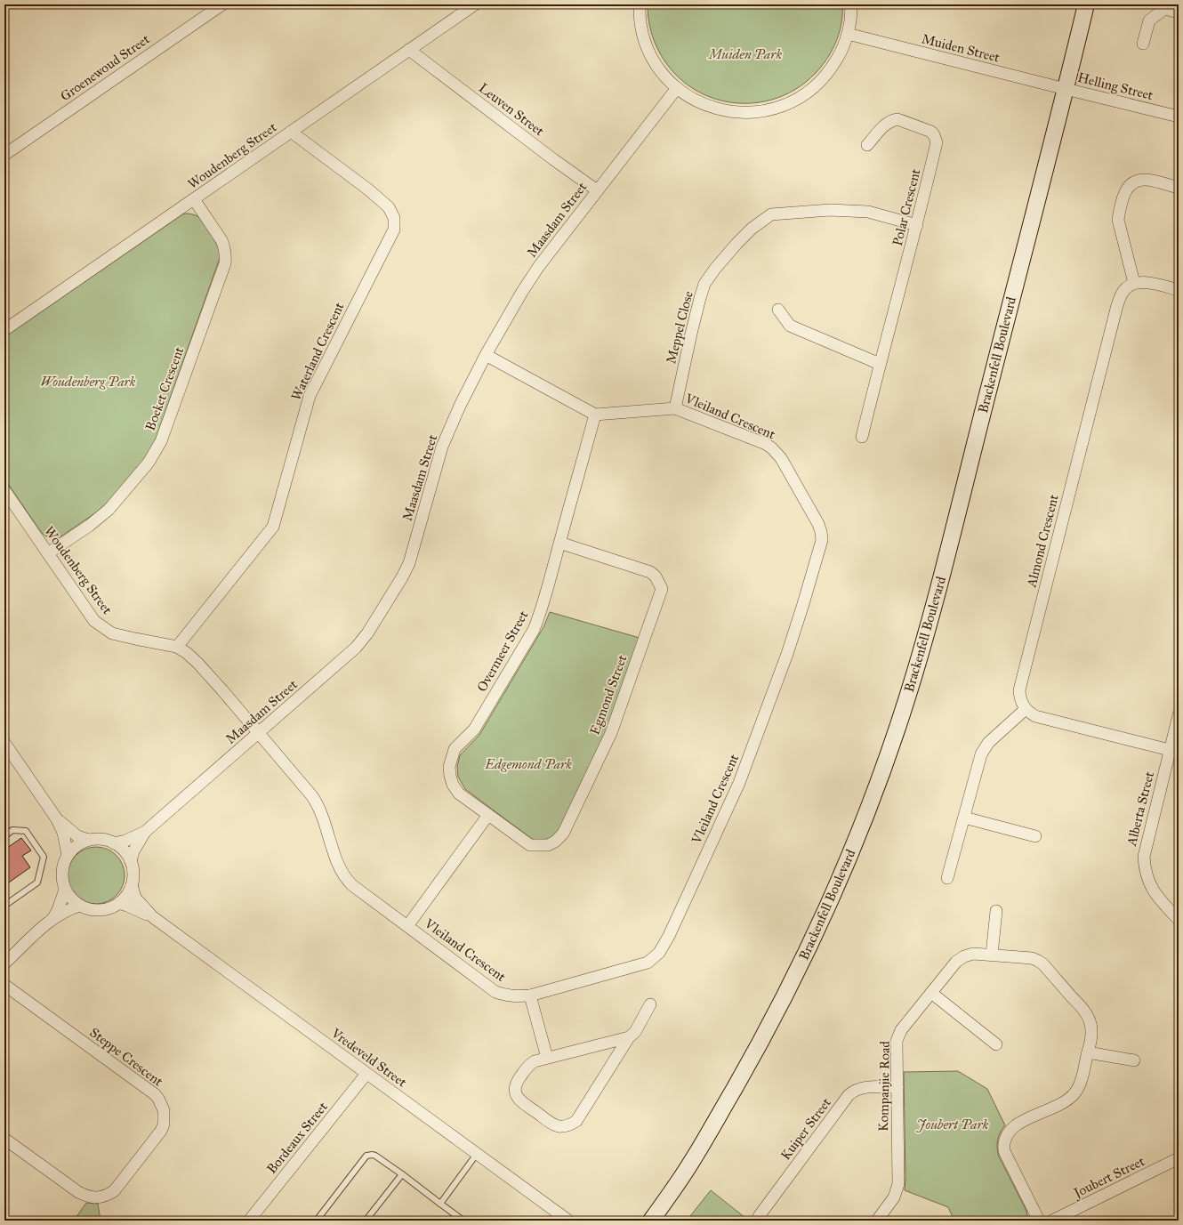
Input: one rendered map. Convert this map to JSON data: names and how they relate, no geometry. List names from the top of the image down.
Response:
{
  "streets": {
    "street": [
      "Muiden Street",
      "Groenewoud Street",
      "Helling Street",
      "Leuven Street",
      "Woudenberg Street",
      "Polar Crescent",
      "Maasdam Street",
      "Meppel Close",
      "Waterland Crescent",
      "Brackenfell Boulevard",
      "Boeket Crescent",
      "Vleiland Crescent",
      "Almond Crescent",
      "Overmeer Street",
      "Egmond Street",
      "Alberta Street",
      "Steppe Crescent",
      "Vredeveld Street",
      "Kompanjie Road",
      "Kuiper Street",
      "Bordeaux Street",
      "Joubert Street"
    ]
  },
  "crossings": [
    ["Muiden Street", "Helling Street"],
    ["Muiden Street", "Brackenfell Boulevard"],
    ["Helling Street", "Brackenfell Boulevard"],
    ["Leuven Street", "Woudenberg Street"],
    ["Leuven Street", "Maasdam Street"],
    ["Woudenberg Street", "Maasdam Street"],
    ["Woudenberg Street", "Waterland Crescent"],
    ["Woudenberg Street", "Boeket Crescent"],
    ["Woudenberg Street", "Vleiland Crescent"],
    ["Polar Crescent", "Meppel Close"],
    ["Maasdam Street", "Vleiland Crescent"],
    ["Maasdam Street", "Vredeveld Street"],
    ["Meppel Close", "Vleiland Crescent"],
    ["Vleiland Crescent", "Overmeer Street"],
    ["Overmeer Street", "Egmond Street"],
    ["Vredeveld Street", "Bordeaux Street"],
    ["Kompanjie Road", "Kuiper Street"]
  ],
  "parks": [
    "Muiden Park",
    "Woudenberg Park",
    "Edgemond Park",
    "Joubert Park"
  ]
}
